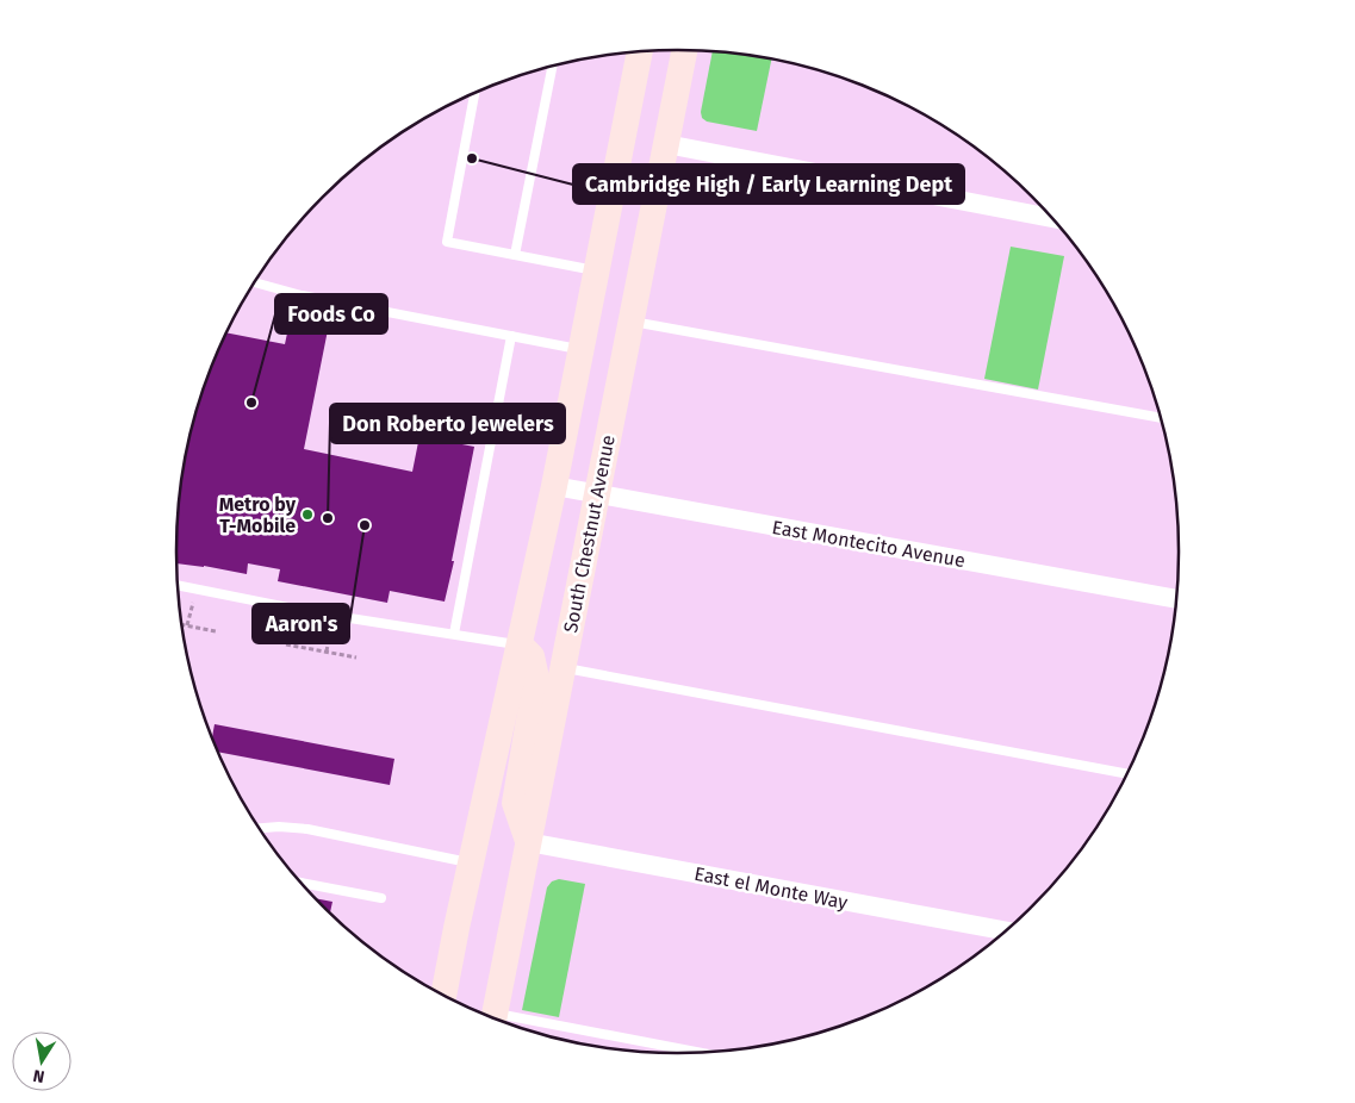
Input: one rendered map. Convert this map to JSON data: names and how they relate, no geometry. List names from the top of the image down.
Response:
{
  "streets": {
    "main road": ["South Chestnut Avenue"],
    "street": ["East Montecito Avenue", "East el Monte Way"]
  },
  "crossings": [
    ["South Chestnut Avenue", "East Montecito Avenue"],
    ["South Chestnut Avenue", "East el Monte Way"]
  ],
  "places": [
    "Cambridge High / Early Learning Dept",
    "Foods Co",
    "Metro by T-Mobile",
    "Don Roberto Jewelers",
    "Aaron's"
  ],
  "north": "bottom"
}
